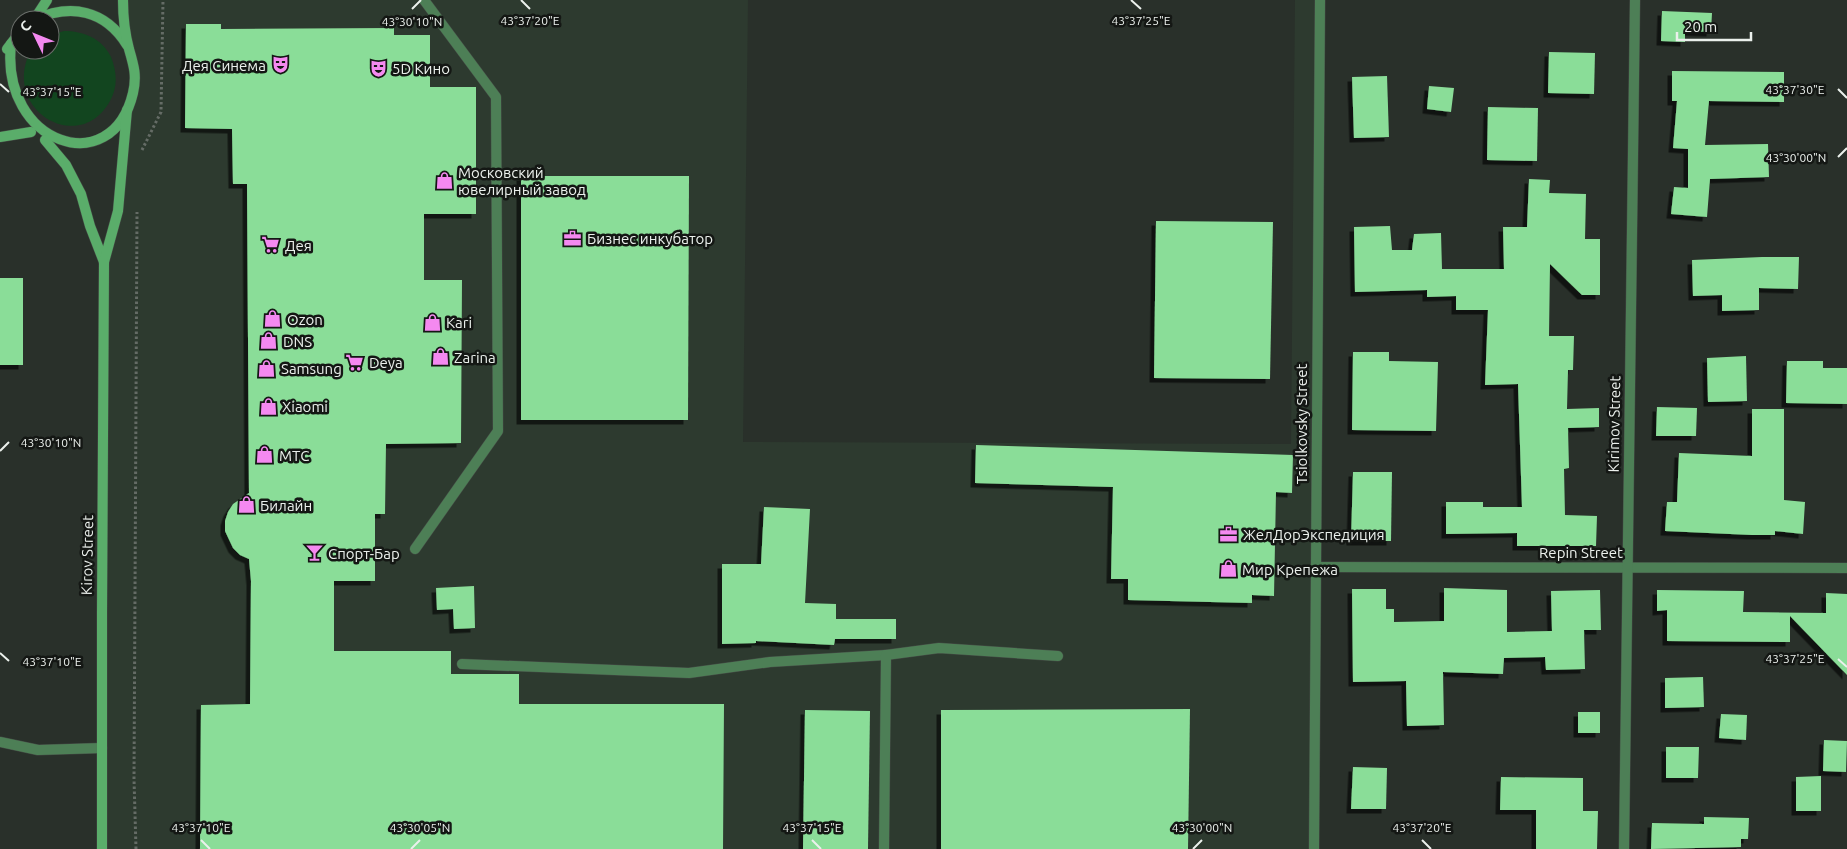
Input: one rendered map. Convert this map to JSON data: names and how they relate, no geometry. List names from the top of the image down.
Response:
{
  "streets": {
    "main road": ["Kirov Street"],
    "street": ["Tsiolkovsky Street", "Kirimov Street", "Repin Street"]
  },
  "crossings": [
    ["Tsiolkovsky Street", "Repin Street"],
    ["Kirimov Street", "Repin Street"]
  ],
  "places": {
    "theatre": ["Дея Синема", "5D Кино"],
    "shop": [
      "Московский ювелирный завод",
      "Ozon",
      "Kari",
      "DNS",
      "Zarina",
      "Samsung",
      "Xiaomi",
      "МТС",
      "Билайн",
      "Мир Крепежа"
    ],
    "office": ["Бизнес инкубатор", "ЖелДорЭкспедиция"],
    "supermarket": ["Дея", "Deya"],
    "bar": ["Спорт-Бар"]
  },
  "scale_bar": "20 m",
  "north": "top left",
  "coordinates": [
    "43°37'20\"E",
    "43°37'25\"E",
    "43°30'10\"N",
    "43°37'30\"E",
    "43°37'15\"E",
    "43°30'00\"N",
    "43°37'10\"E",
    "43°30'05\"N"
  ]
}
